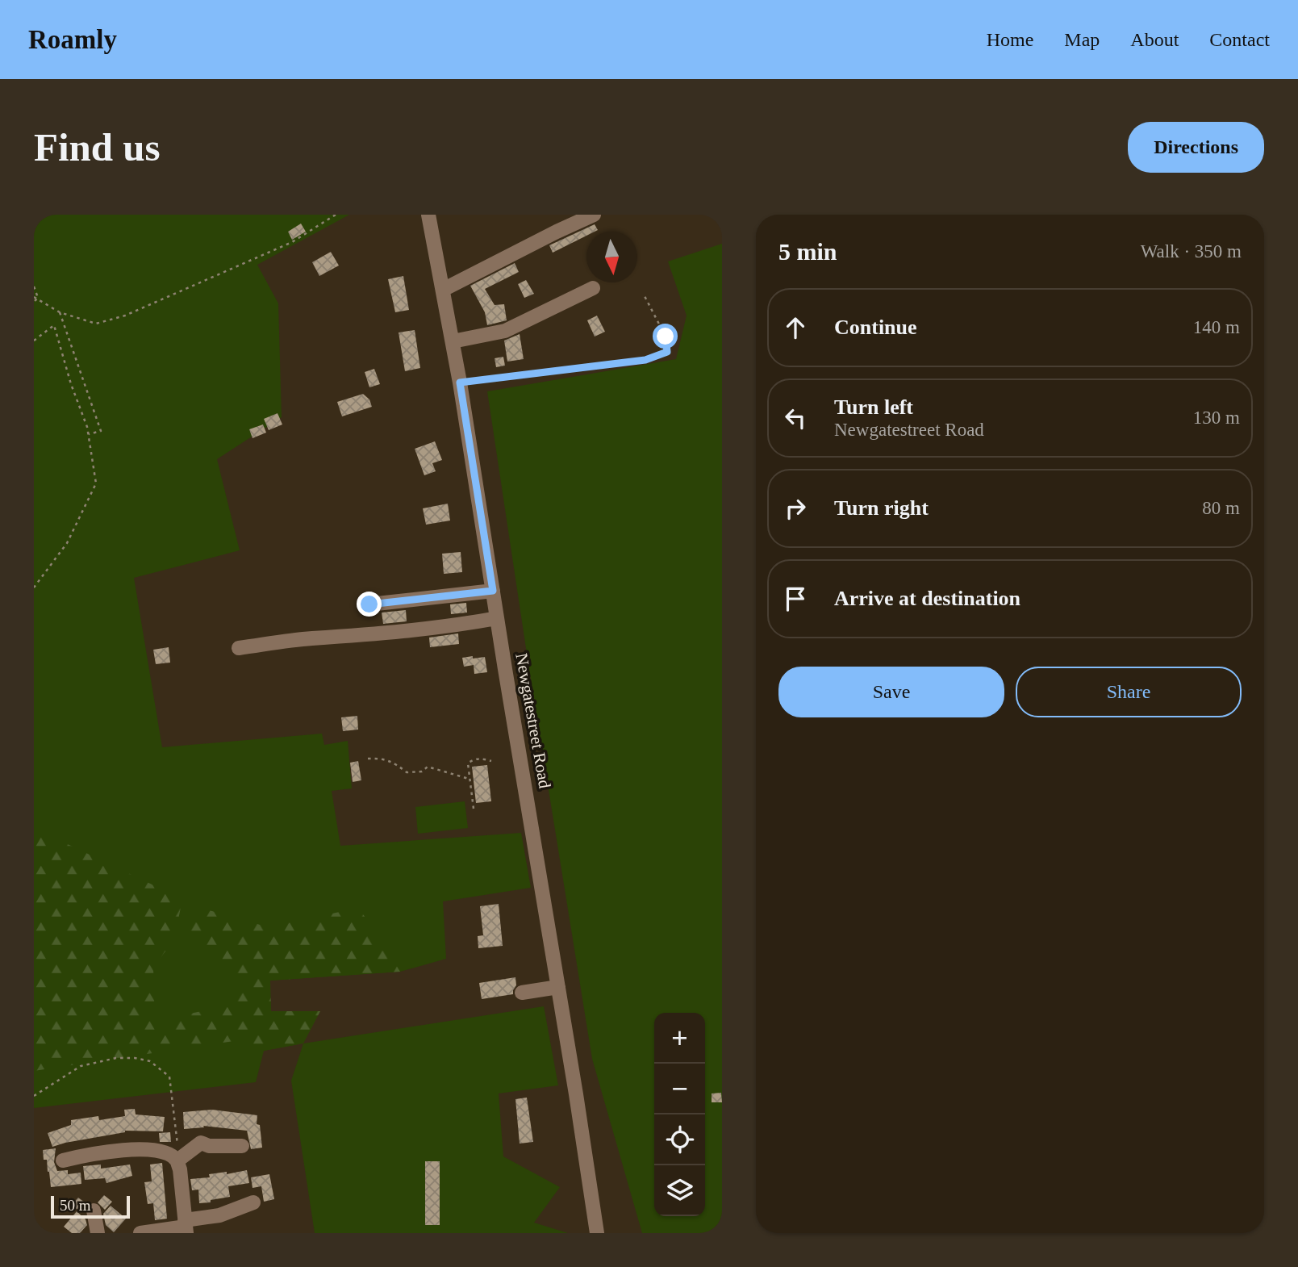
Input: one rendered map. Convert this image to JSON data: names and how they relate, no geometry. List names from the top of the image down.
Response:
{
  "streets": {
    "street": ["Newgatestreet Road"]
  },
  "scale_bar": "50 m",
  "north": "bottom",
  "page": {
    "header": "Roamly",
    "nav": [
      "Home",
      "Map",
      "About",
      "Contact"
    ],
    "buttons": [
      "Directions",
      ["Save", "Share"]
    ],
    "title": "Find us",
    "heading": ["5 min", "Walk · 350 m"],
    "list": [
      ["Continue", "140 m"],
      ["Turn left", "Newgatestreet Road", "130 m"],
      ["Turn right", "80 m"],
      "Arrive at destination"
    ],
    "map_buttons": ["+", "−"],
    "scale": "50 m"
  }
}
